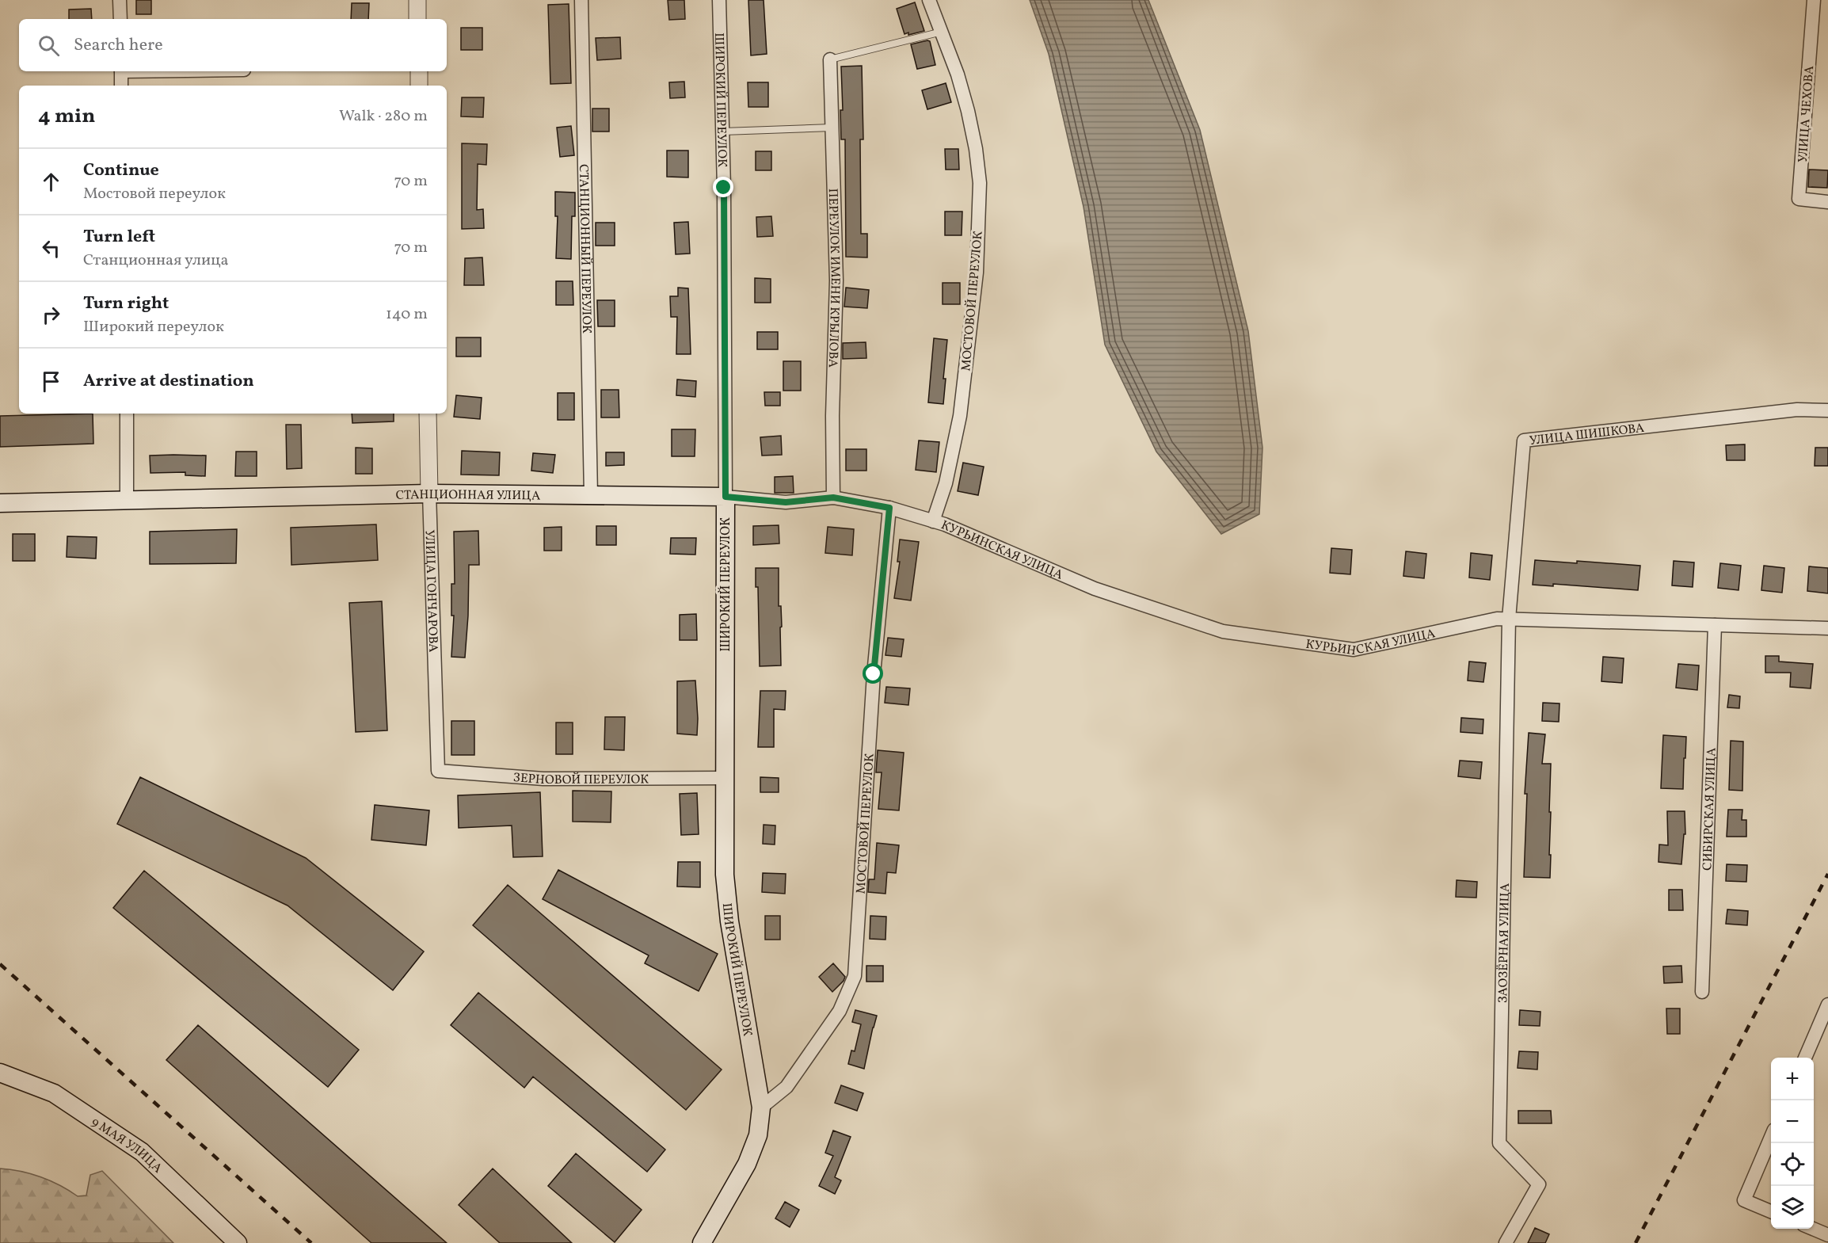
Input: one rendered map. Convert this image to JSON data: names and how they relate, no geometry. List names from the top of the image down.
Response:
{
  "streets": {
    "main road": ["ШИРОКИЙ ПЕРЕУЛОК", "СТАНЦИОННАЯ УЛИЦА", "9 МАЯ УЛИЦА"],
    "street": [
      "УЛИЦА ЧЕХОВА",
      "СТАНЦИОННЫЙ ПЕРЕУЛОК",
      "ПЕРЕУЛОК ИМЕНИ КРЫЛОВА",
      "МОСТОВОЙ ПЕРЕУЛОК",
      "УЛИЦА ШИШКОВА",
      "КУРЬИНСКАЯ УЛИЦА",
      "УЛИЦА ГОНЧАРОВА",
      "ЗЕРНОВОЙ ПЕРЕУЛОК",
      "СИБИРСКАЯ УЛИЦА",
      "ЗАОЗЁРНАЯ УЛИЦА"
    ]
  },
  "crossings": [
    ["ШИРОКИЙ ПЕРЕУЛОК", "МОСТОВОЙ ПЕРЕУЛОК"],
    ["ШИРОКИЙ ПЕРЕУЛОК", "СТАНЦИОННАЯ УЛИЦА"],
    ["ШИРОКИЙ ПЕРЕУЛОК", "ЗЕРНОВОЙ ПЕРЕУЛОК"],
    ["СТАНЦИОННЫЙ ПЕРЕУЛОК", "СТАНЦИОННАЯ УЛИЦА"],
    ["ПЕРЕУЛОК ИМЕНИ КРЫЛОВА", "СТАНЦИОННАЯ УЛИЦА"],
    ["МОСТОВОЙ ПЕРЕУЛОК", "СТАНЦИОННАЯ УЛИЦА"],
    ["МОСТОВОЙ ПЕРЕУЛОК", "КУРЬИНСКАЯ УЛИЦА"],
    ["УЛИЦА ШИШКОВА", "КУРЬИНСКАЯ УЛИЦА"],
    ["УЛИЦА ШИШКОВА", "ЗАОЗЁРНАЯ УЛИЦА"],
    ["СТАНЦИОННАЯ УЛИЦА", "КУРЬИНСКАЯ УЛИЦА"],
    ["СТАНЦИОННАЯ УЛИЦА", "УЛИЦА ГОНЧАРОВА"],
    ["КУРЬИНСКАЯ УЛИЦА", "СИБИРСКАЯ УЛИЦА"],
    ["КУРЬИНСКАЯ УЛИЦА", "ЗАОЗЁРНАЯ УЛИЦА"],
    ["УЛИЦА ГОНЧАРОВА", "ЗЕРНОВОЙ ПЕРЕУЛОК"]
  ],
  "page": {
    "search": "Search here",
    "heading": ["4 min", "Walk · 280 m"],
    "list": [
      ["Continue", "Мостовой переулок", "70 m"],
      ["Turn left", "Станционная улица", "70 m"],
      ["Turn right", "Широкий переулок", "140 m"],
      "Arrive at destination"
    ],
    "map_buttons": ["+", "−"]
  }
}
